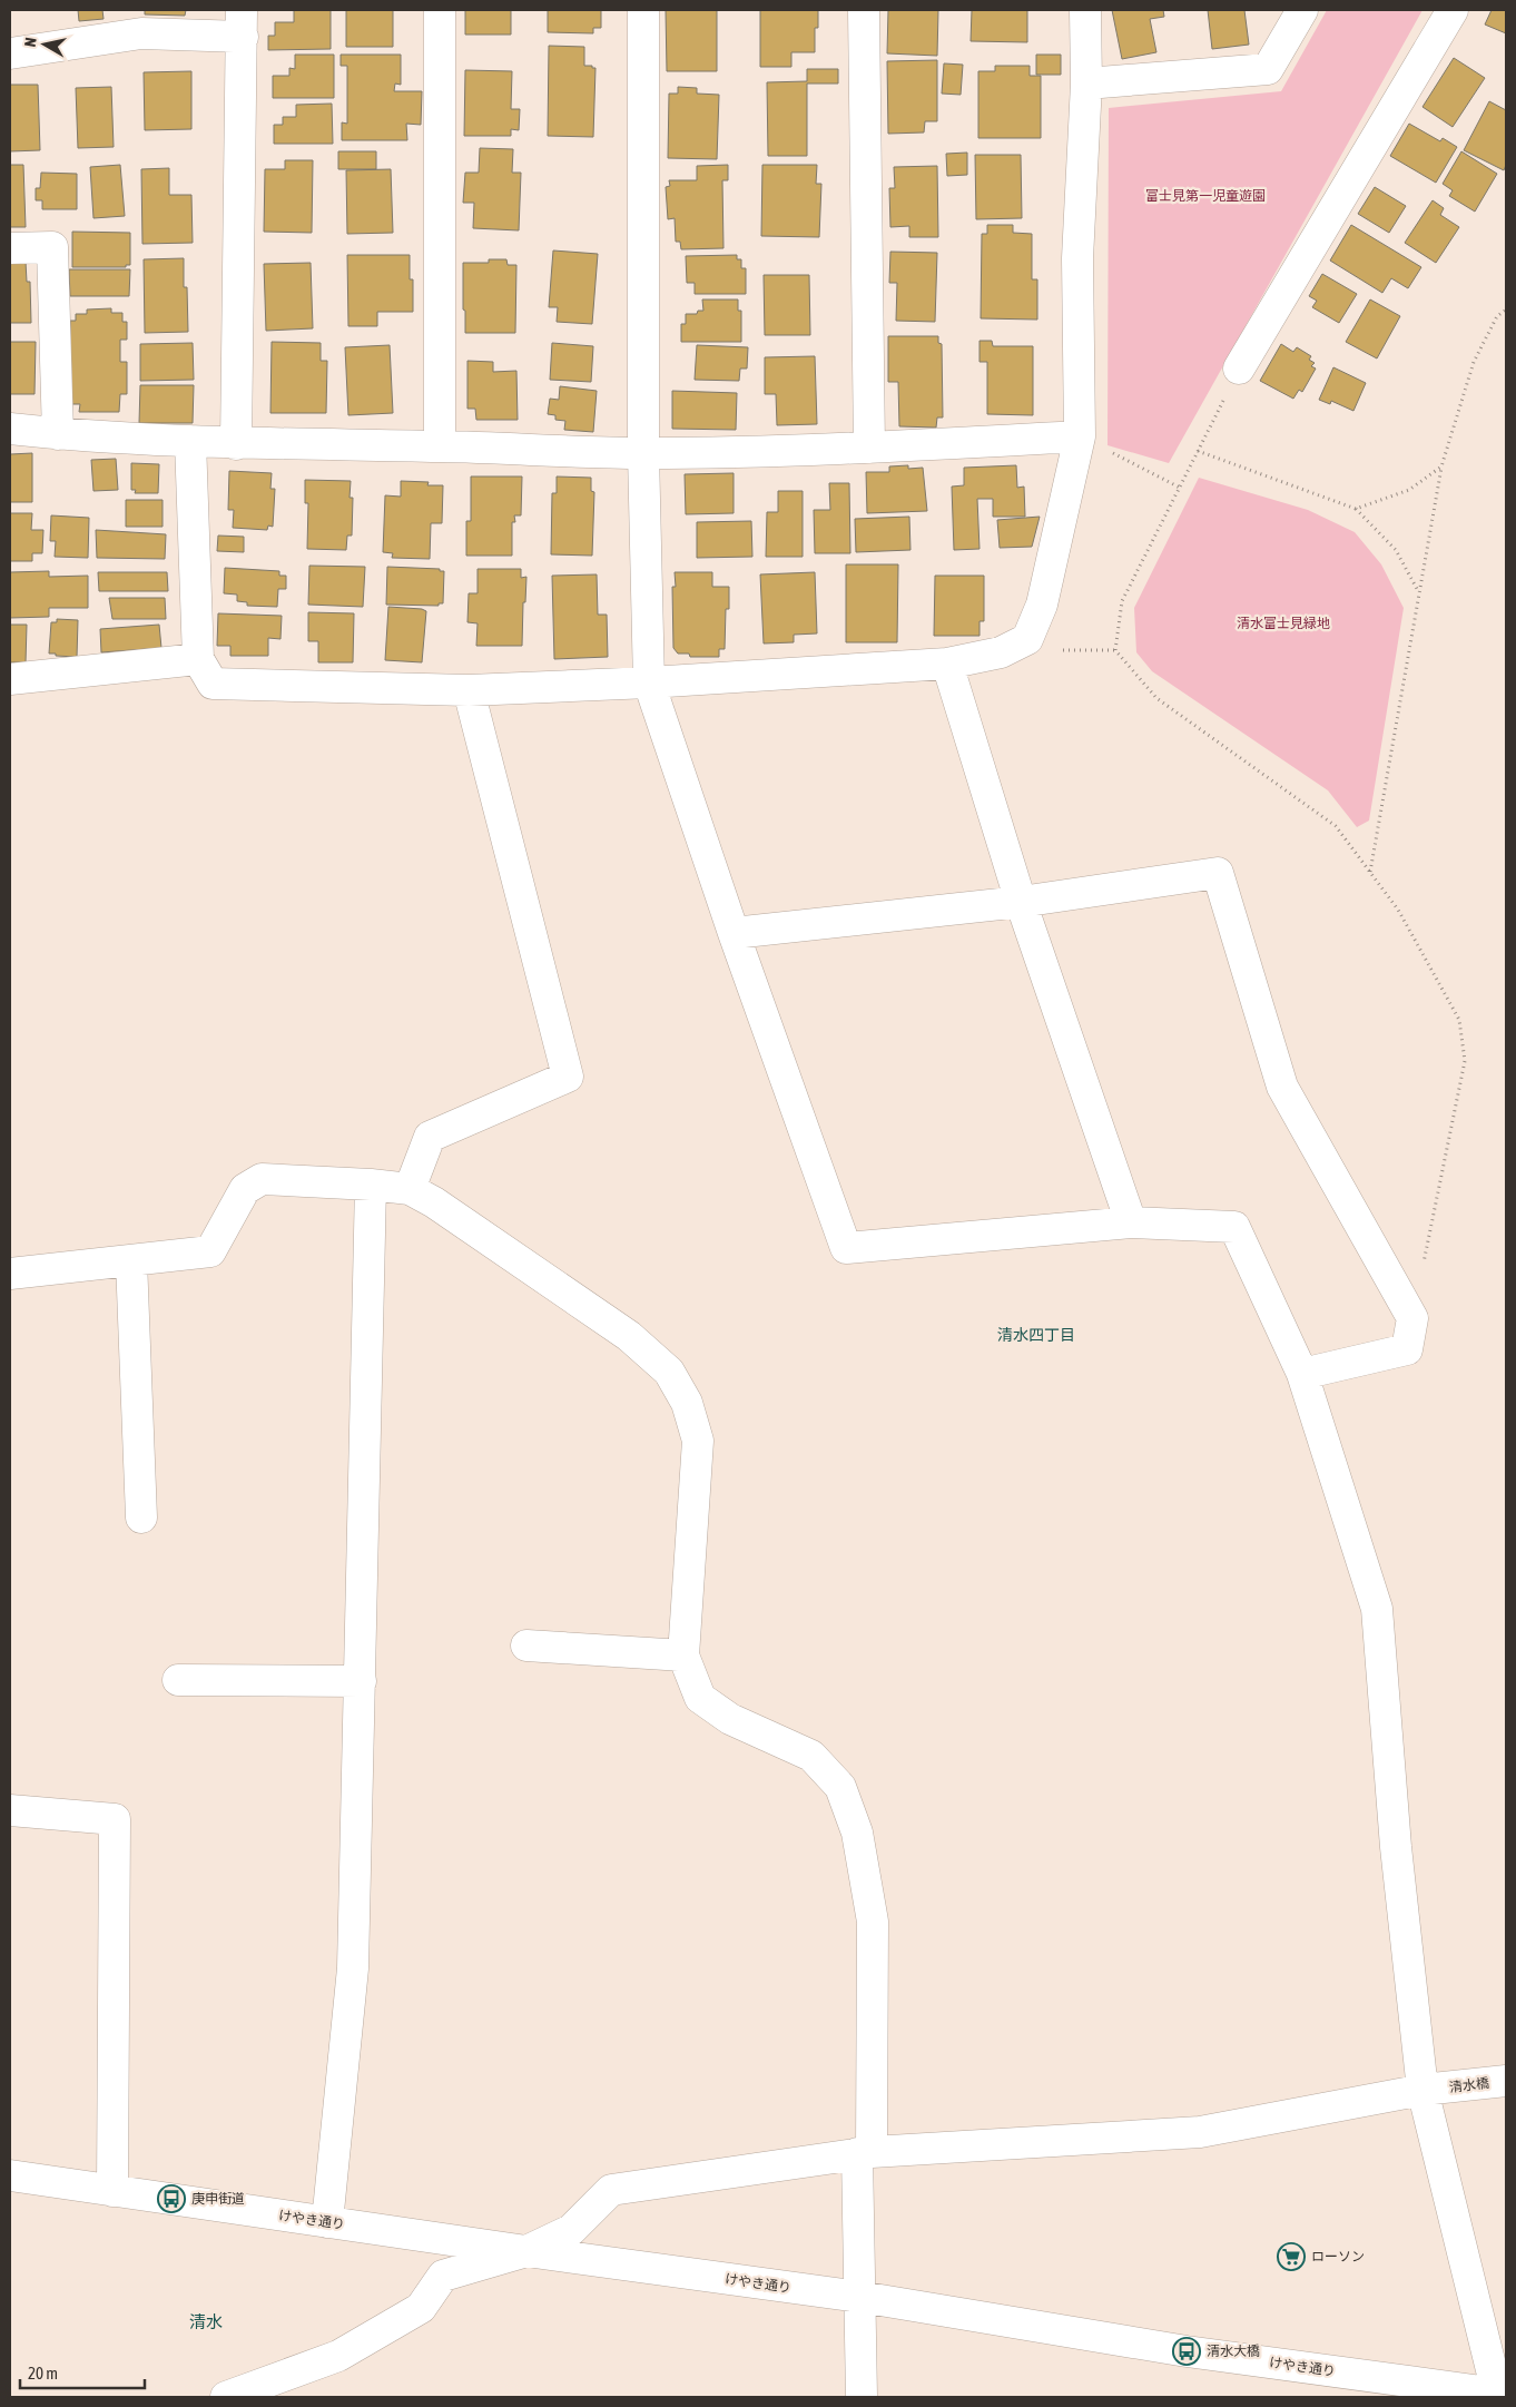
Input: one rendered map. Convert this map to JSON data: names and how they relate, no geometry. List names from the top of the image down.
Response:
{
  "streets": {
    "street": ["清水橋", "けやき通り"]
  },
  "crossings": [
    ["清水橋", "けやき通り"]
  ],
  "districts": ["清水四丁目", "清水"],
  "parks": ["富士見第一児童遊園", "清水富士見緑地"],
  "places": {
    "bus stop": ["庚申街道", "清水大橋"],
    "supermarket": ["ローソン"]
  },
  "scale_bar": "20 m",
  "north": "left"
}
